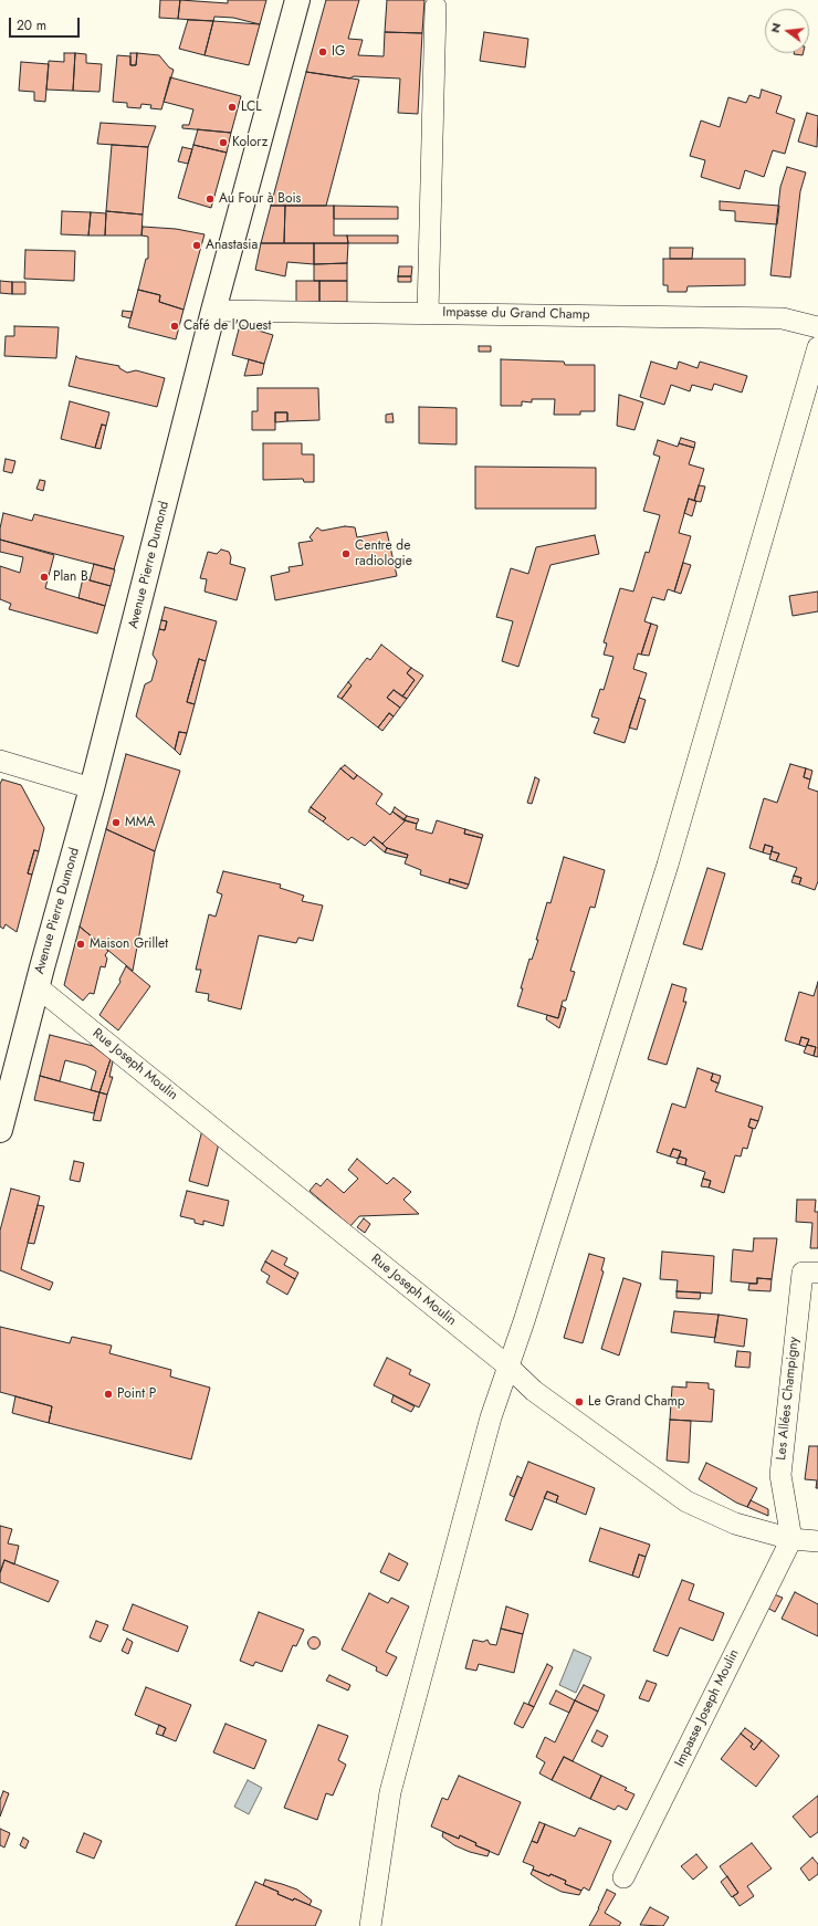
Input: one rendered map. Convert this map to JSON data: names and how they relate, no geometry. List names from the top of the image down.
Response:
{
  "streets": {
    "main road": ["Avenue Pierre Dumond"],
    "street": [
      "Impasse du Grand Champ",
      "Rue Joseph Moulin",
      "Les Allées Champigny",
      "Impasse Joseph Moulin"
    ]
  },
  "crossings": [
    ["Impasse du Grand Champ", "Avenue Pierre Dumond"],
    ["Avenue Pierre Dumond", "Rue Joseph Moulin"],
    ["Rue Joseph Moulin", "Les Allées Champigny"],
    ["Rue Joseph Moulin", "Impasse Joseph Moulin"],
    ["Les Allées Champigny", "Impasse Joseph Moulin"]
  ],
  "places": [
    "IG",
    "LCL",
    "Kolorz",
    "Au Four à Bois",
    "Anastasia",
    "Café de l'Ouest",
    "Centre de radiologie",
    "Plan B",
    "MMA",
    "Maison Grillet",
    "Point P",
    "Le Grand Champ"
  ],
  "scale_bar": "20 m",
  "north": "left"
}
